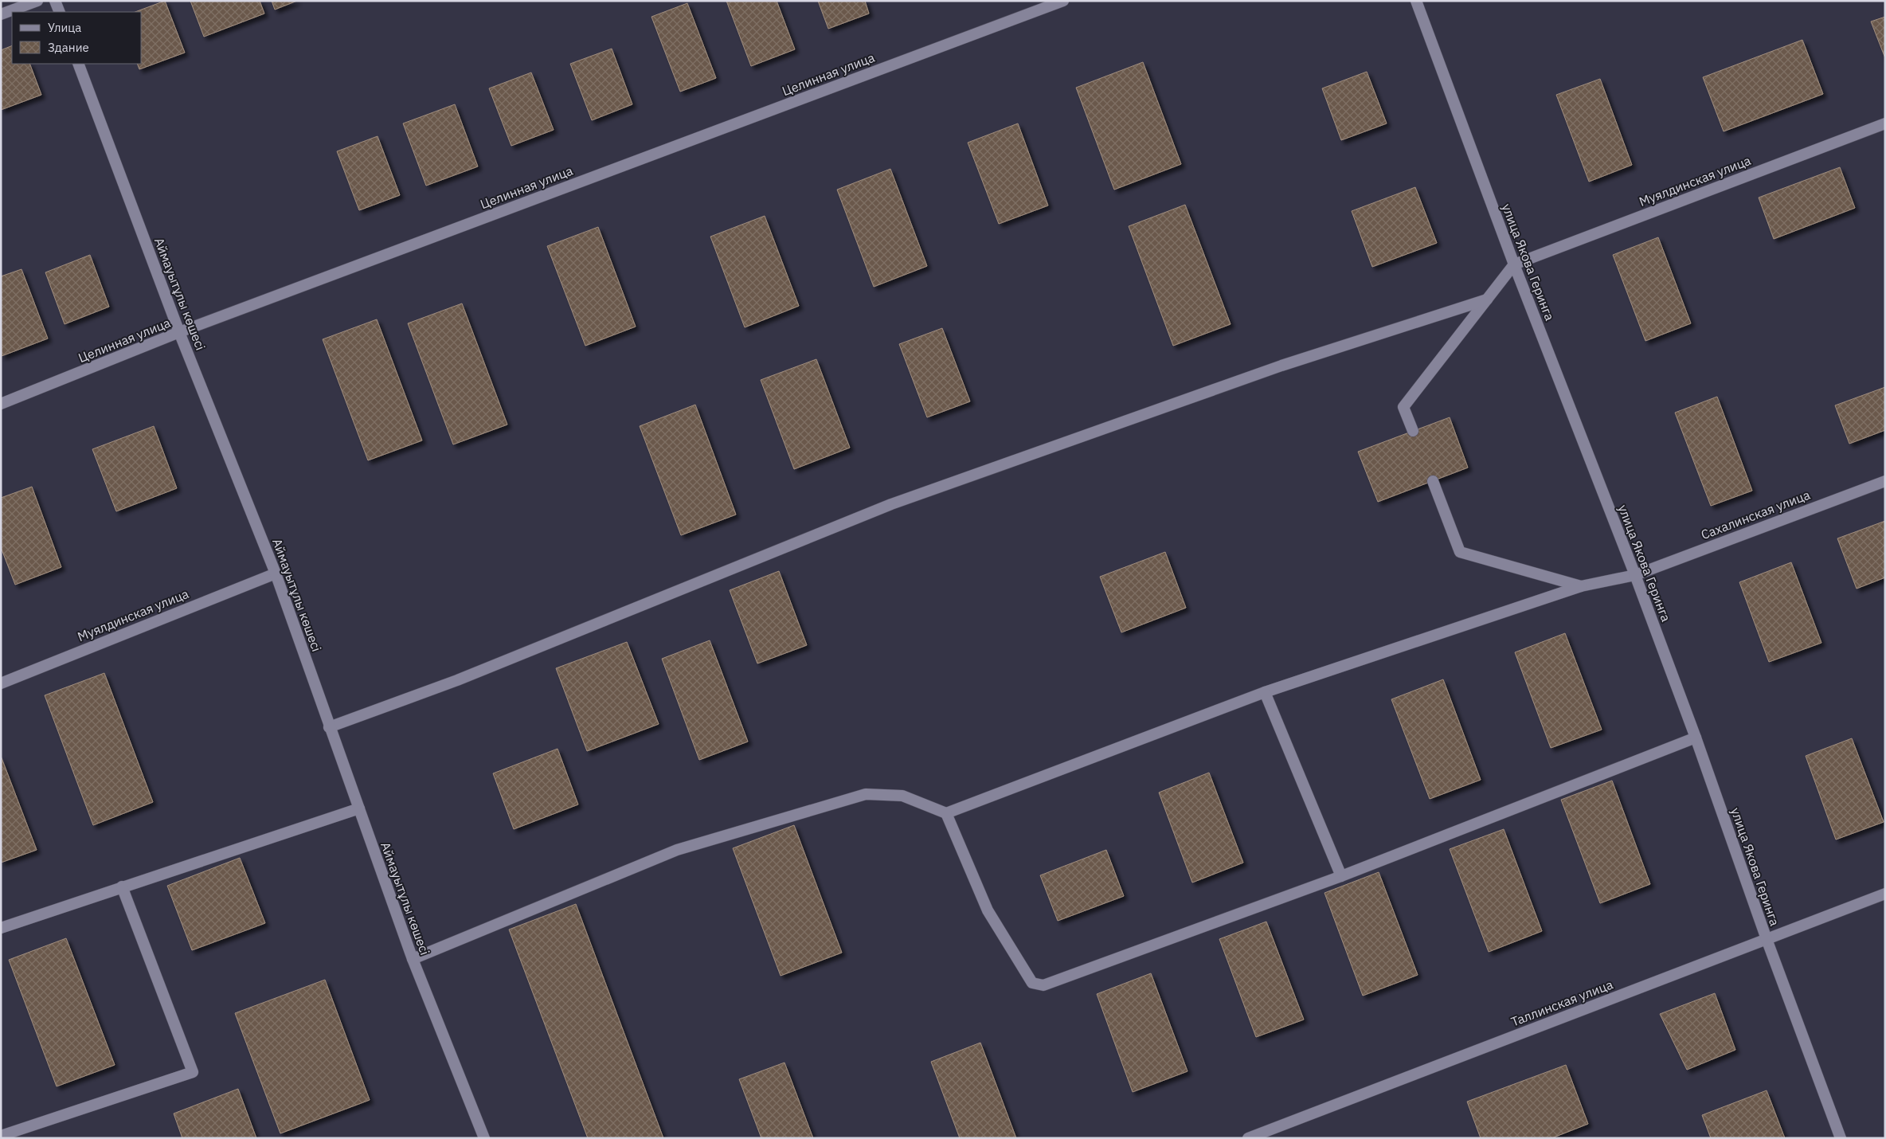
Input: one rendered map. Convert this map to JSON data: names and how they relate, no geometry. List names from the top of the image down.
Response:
{
  "streets": {
    "street": [
      "Целинная улица",
      "Муялдинская улица",
      "улица Якова Геринга",
      "Аймауытұлы көшесі",
      "Сахалинская улица",
      "Таллинская улица"
    ]
  },
  "crossings": [
    ["Целинная улица", "Аймауытұлы көшесі"],
    ["Муялдинская улица", "улица Якова Геринга"],
    ["Муялдинская улица", "Аймауытұлы көшесі"],
    ["улица Якова Геринга", "Сахалинская улица"],
    ["улица Якова Геринга", "Таллинская улица"]
  ],
  "legend": ["Улица", "Здание"]
}
